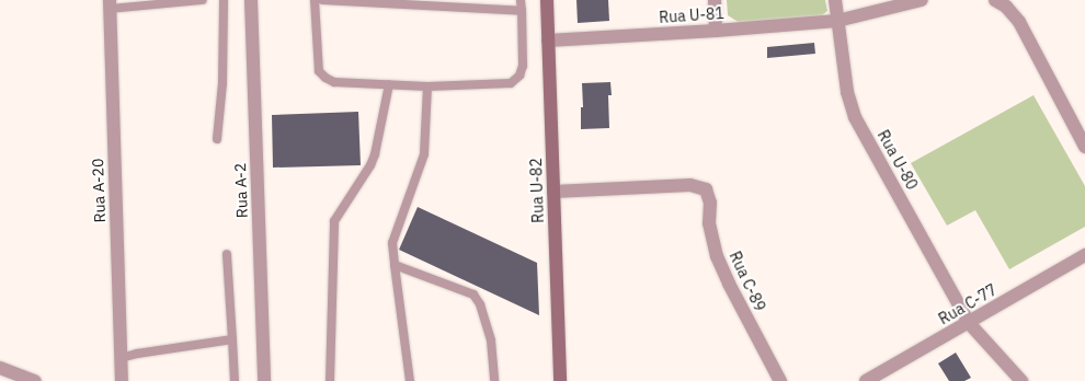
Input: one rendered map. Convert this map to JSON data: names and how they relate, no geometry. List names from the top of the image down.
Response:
{
  "streets": {
    "street": [
      "Rua U-81",
      "Rua U-80",
      "Rua A-20",
      "Rua A-2",
      "Rua U-82",
      "Rua C-89",
      "Rua C-77"
    ]
  },
  "crossings": [
    ["Rua U-81", "Rua U-80"],
    ["Rua U-81", "Rua U-82"],
    ["Rua U-80", "Rua C-77"],
    ["Rua U-82", "Rua C-89"]
  ]
}
